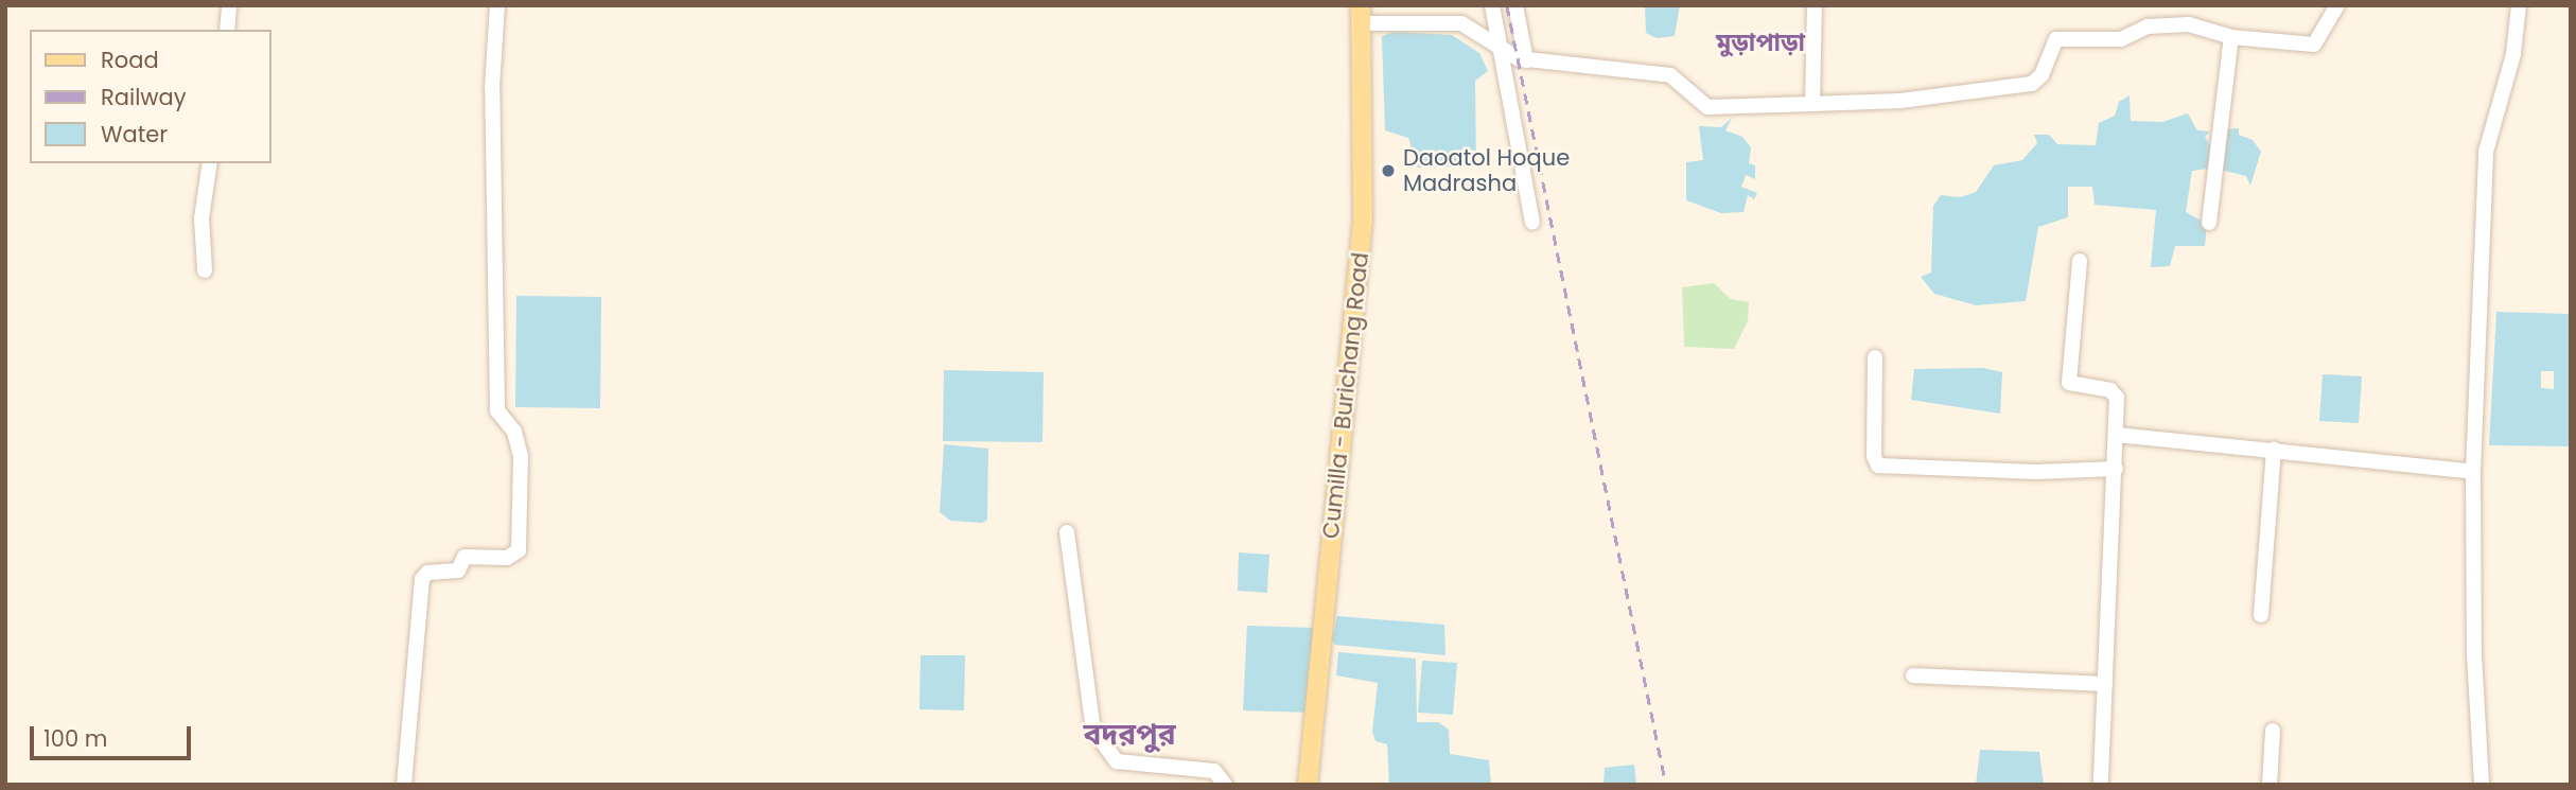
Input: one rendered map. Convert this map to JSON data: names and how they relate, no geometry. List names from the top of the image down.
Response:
{
  "streets": {
    "main road": ["Cumilla - Burichang Road"]
  },
  "districts": ["মুড়াপাড়া", "বদরপুর"],
  "places": ["Daoatol Hoque Madrasha"],
  "legend": ["Road", "Railway", "Water"],
  "scale_bar": "100 m"
}
